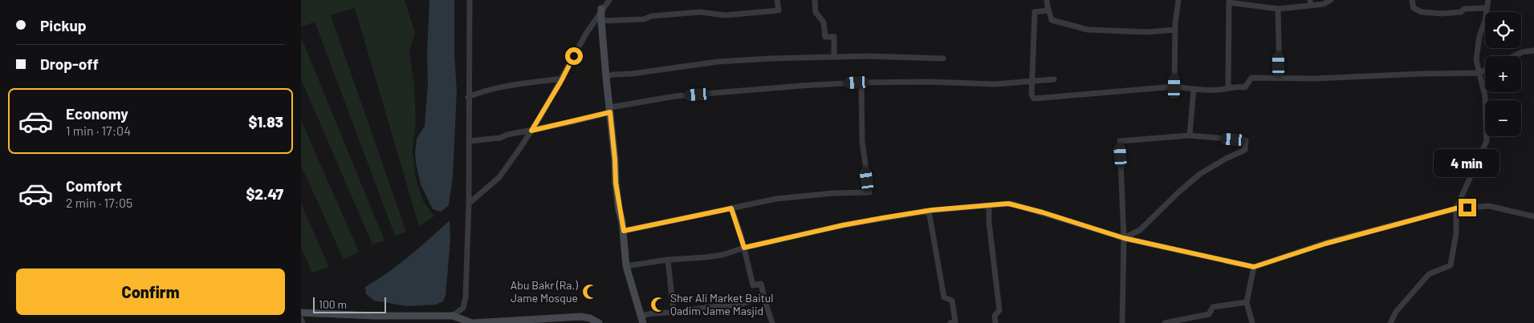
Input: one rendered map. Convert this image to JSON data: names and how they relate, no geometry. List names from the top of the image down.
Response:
{
  "places": {
    "mosque": ["Abu Bakr (Ra.) Jame Mosque", "Sher Ali Market Baitul Qadim Jame Masjid"]
  },
  "scale_bar": "100 m",
  "page": {
    "banner": ["Pickup", "Drop-off"],
    "map_buttons": ["+", "−"],
    "list": [
      {
        "name": "Economy",
        "note": "1 min · 17:04",
        "value": "$1.83"
      },
      {
        "name": "Comfort",
        "note": "2 min · 17:05",
        "value": "$2.47"
      }
    ],
    "bubble": "4 min",
    "buttons": "Confirm",
    "scale": "100 m"
  }
}
